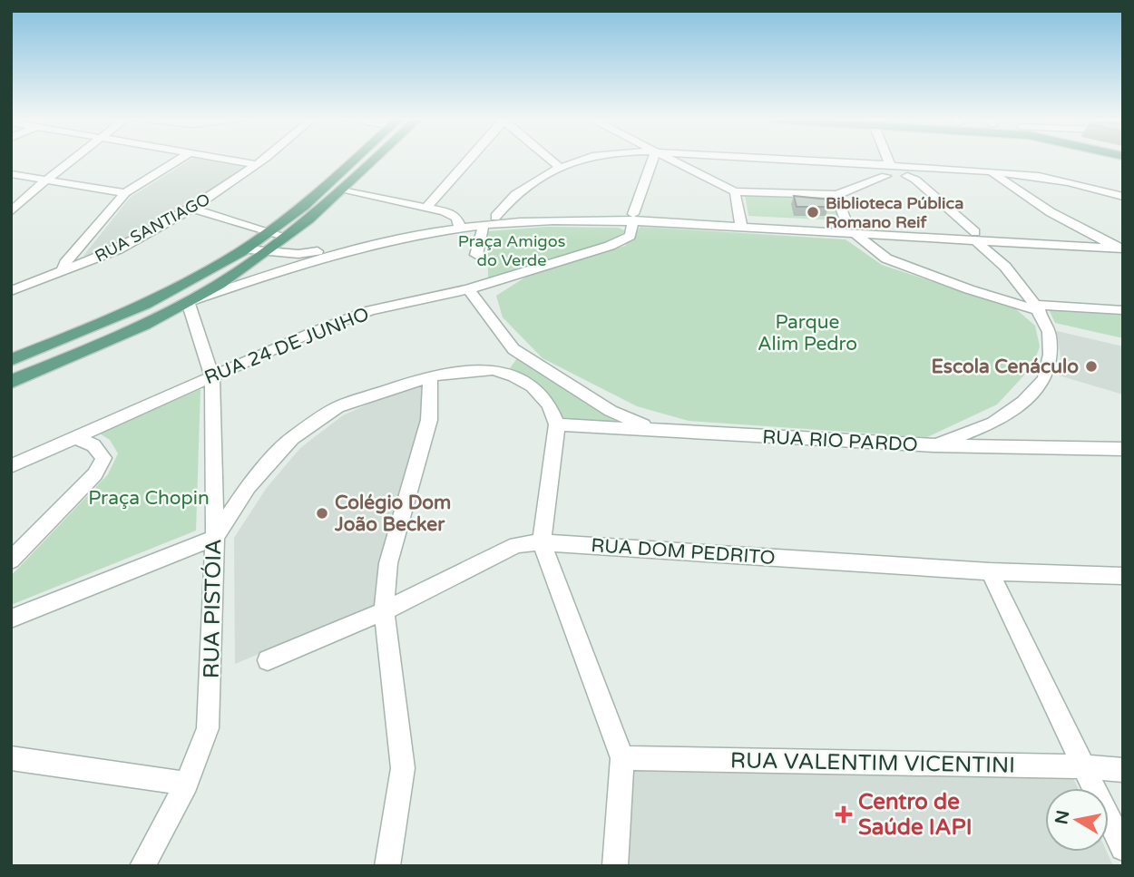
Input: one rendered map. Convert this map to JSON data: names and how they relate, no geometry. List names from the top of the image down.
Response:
{
  "streets": {
    "street": [
      "RUA SANTIAGO",
      "RUA 24 DE JUNHO",
      "RUA RIO PARDO",
      "RUA DOM PEDRITO",
      "RUA PISTÓIA",
      "RUA VALENTIM VICENTINI"
    ]
  },
  "crossings": [
    ["RUA 24 DE JUNHO", "RUA PISTÓIA"]
  ],
  "parks": ["Praça Amigos do Verde", "Parque Alim Pedro", "Praça Chopin"],
  "places": {
    "other": ["Biblioteca Pública Romano Reif", "Escola Cenáculo", "Colégio Dom João Becker"],
    "health": ["Centro de Saúde IAPI"]
  },
  "north": "left"
}
